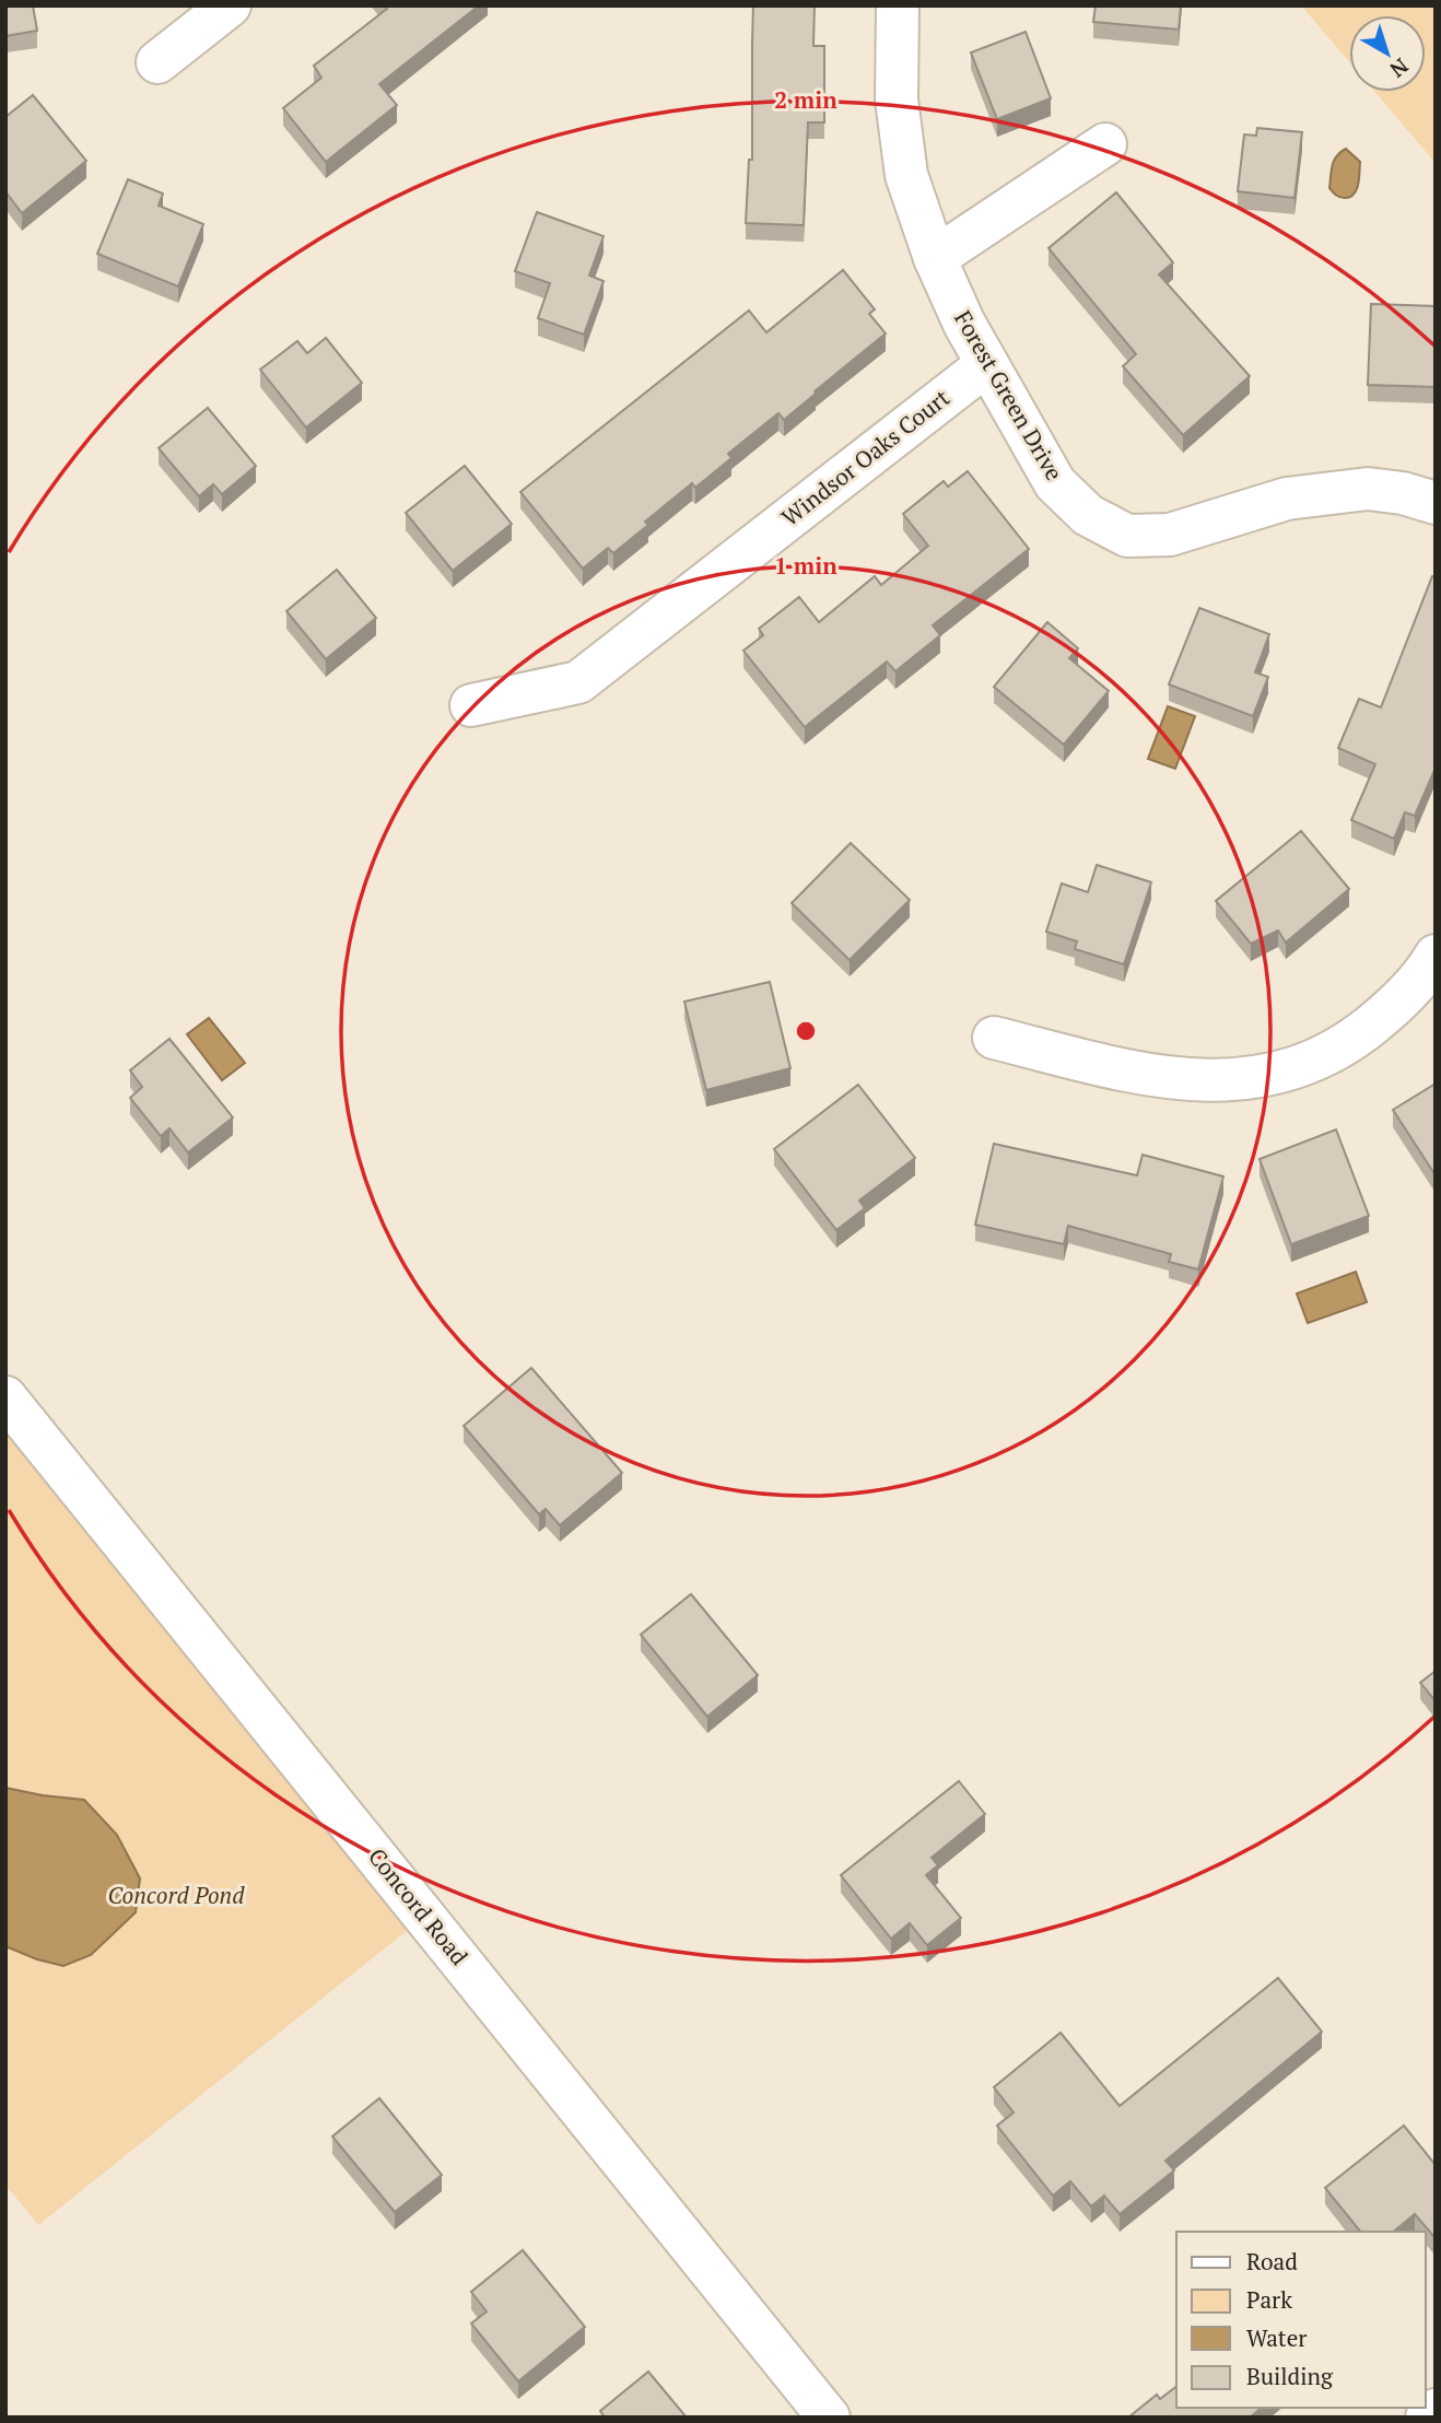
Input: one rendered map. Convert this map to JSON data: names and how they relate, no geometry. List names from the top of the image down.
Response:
{
  "streets": {
    "street": ["Forest Green Drive", "Windsor Oaks Court", "Concord Road"]
  },
  "crossings": [
    ["Forest Green Drive", "Windsor Oaks Court"]
  ],
  "parks": ["Concord Pond"],
  "legend": [
    "Road",
    "Park",
    "Water",
    "Building"
  ],
  "north": "bottom right",
  "rings": ["2 min", "1 min"]
}
